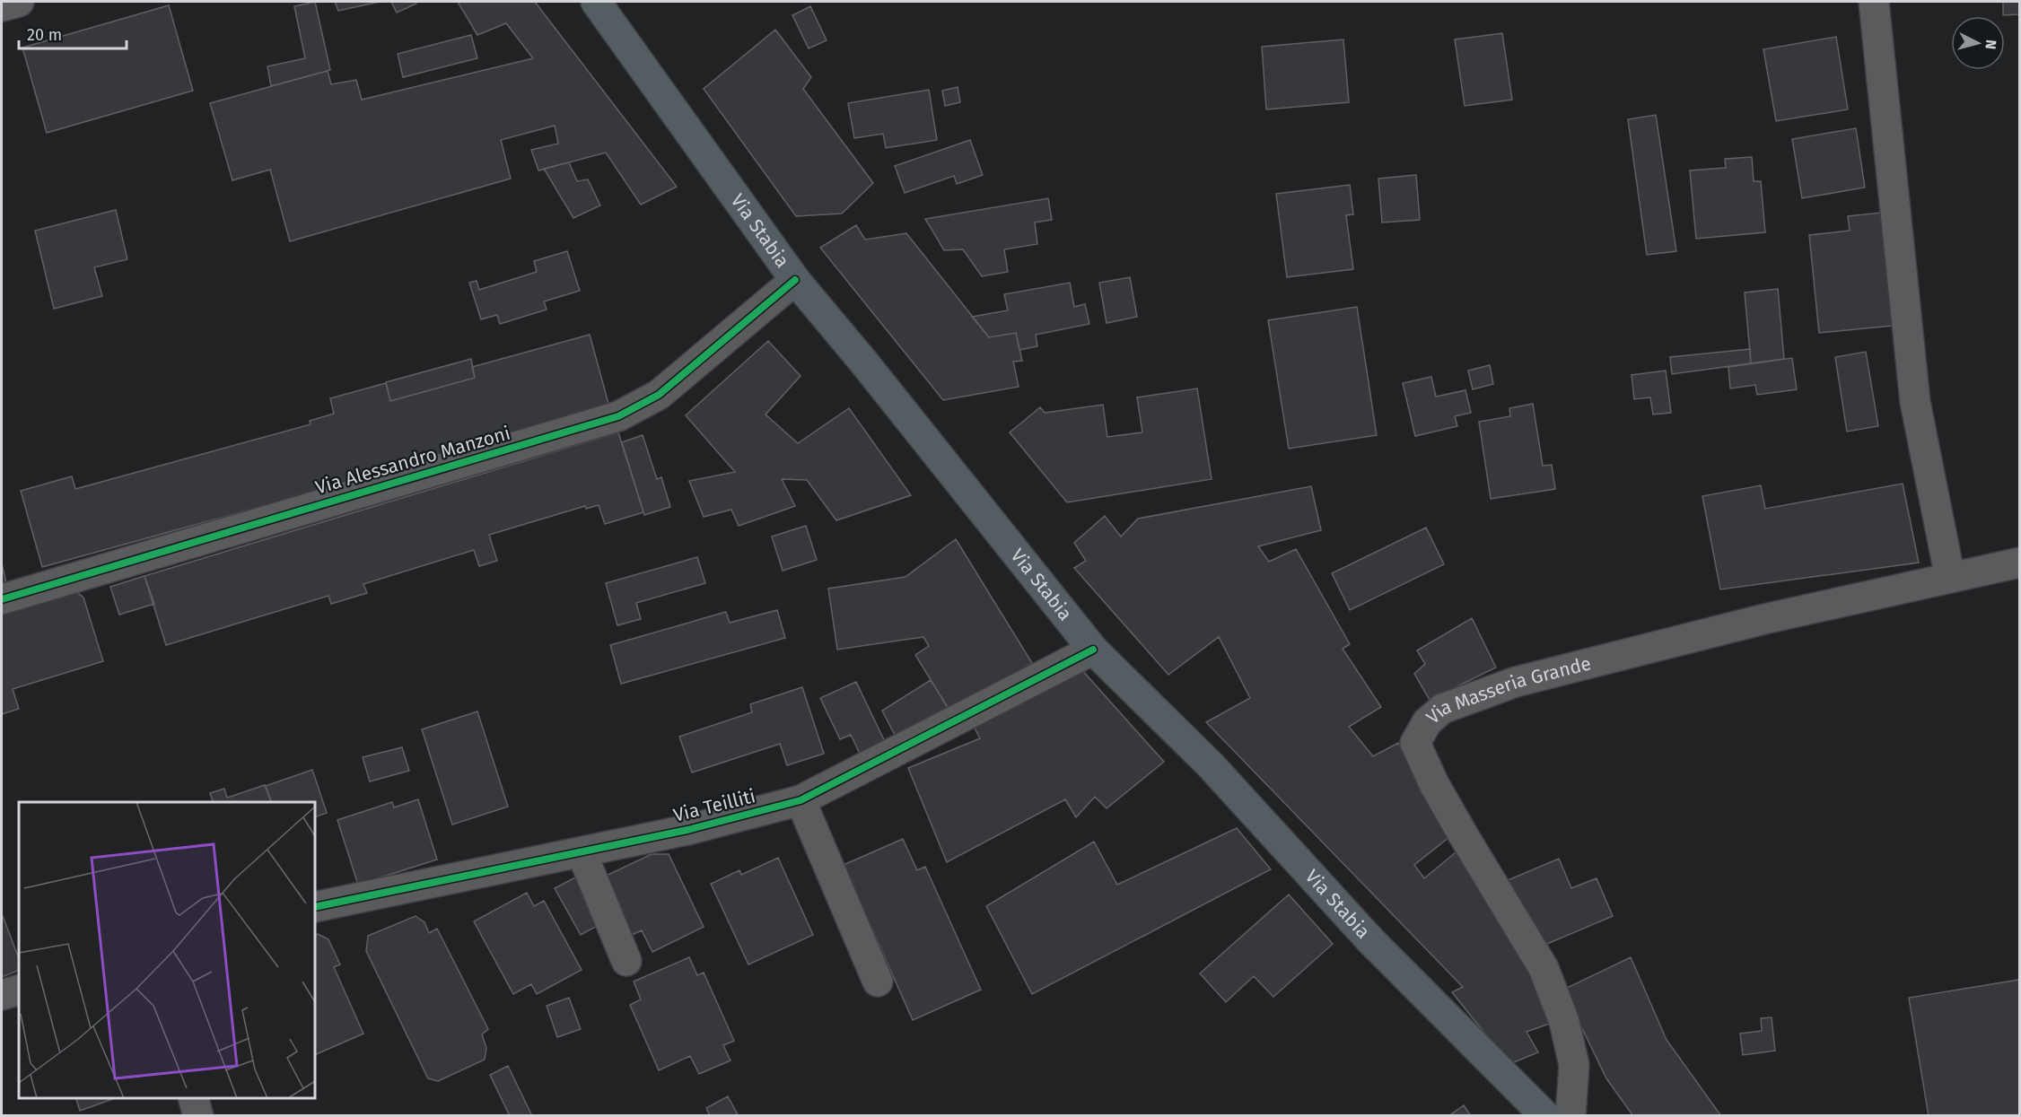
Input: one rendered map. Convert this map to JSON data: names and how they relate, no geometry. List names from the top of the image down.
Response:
{
  "streets": {
    "main road": ["Via Stabia"],
    "street": ["Via Alessandro Manzoni", "Via Masseria Grande", "Via Teilliti"]
  },
  "crossings": [
    ["Via Stabia", "Via Alessandro Manzoni"],
    ["Via Stabia", "Via Teilliti"]
  ],
  "scale_bar": "20 m",
  "north": "right"
}
